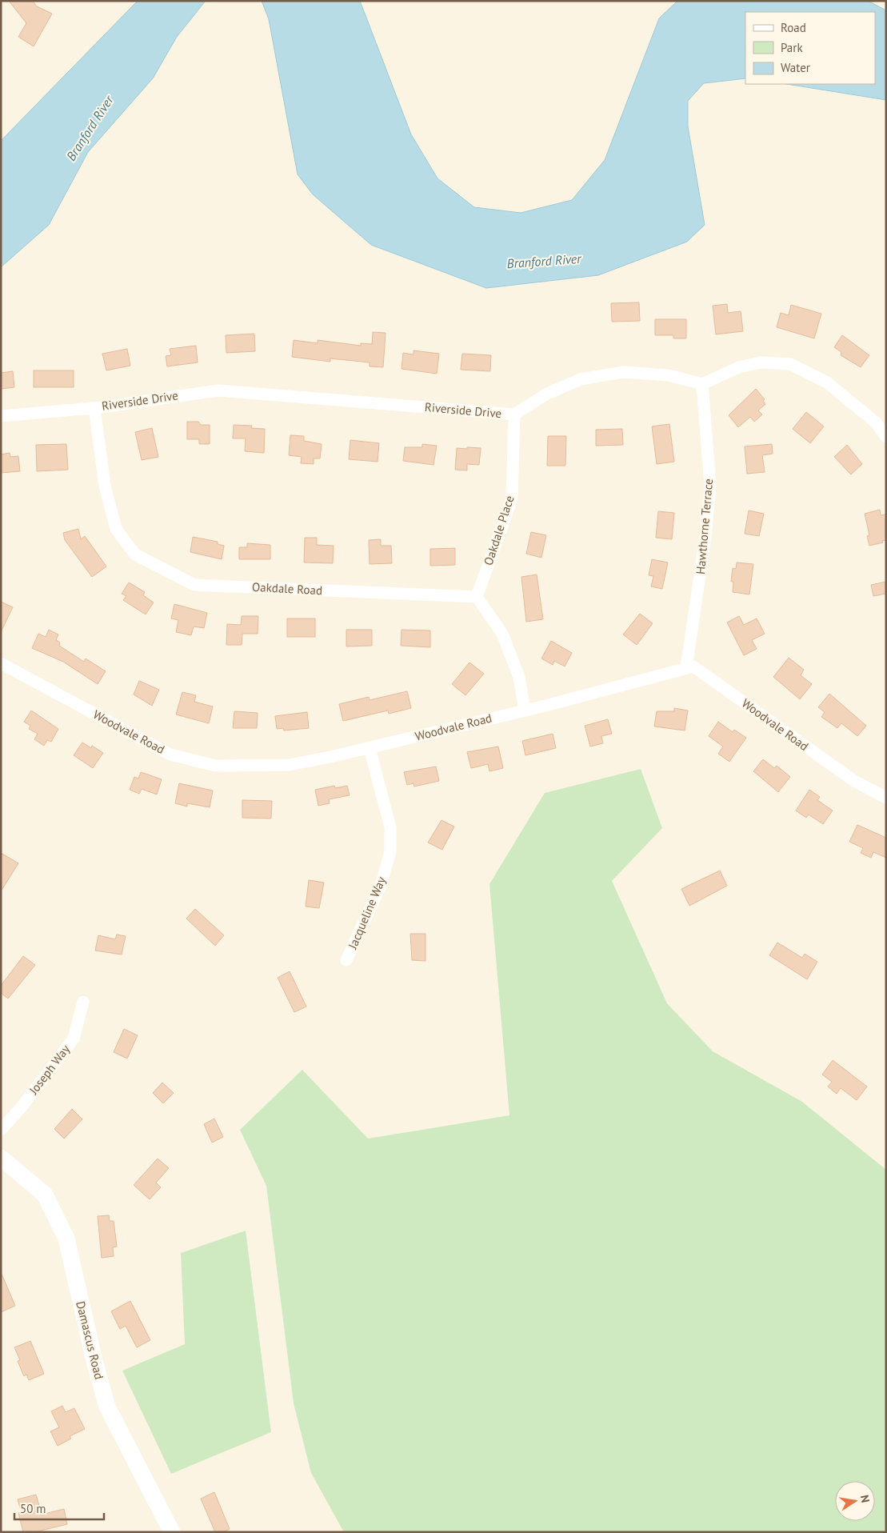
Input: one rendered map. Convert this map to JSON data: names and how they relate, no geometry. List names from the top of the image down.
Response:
{
  "streets": {
    "street": [
      "Riverside Drive",
      "Hawthorne Terrace",
      "Oakdale Place",
      "Oakdale Road",
      "Woodvale Road",
      "Jacqueline Way",
      "Joseph Way",
      "Damascus Road"
    ]
  },
  "crossings": [
    ["Riverside Drive", "Hawthorne Terrace"],
    ["Riverside Drive", "Oakdale Place"],
    ["Riverside Drive", "Oakdale Road"],
    ["Hawthorne Terrace", "Woodvale Road"],
    ["Oakdale Place", "Oakdale Road"],
    ["Woodvale Road", "Jacqueline Way"]
  ],
  "water": ["Branford River"],
  "legend": ["Road", "Park", "Water"],
  "scale_bar": "50 m",
  "north": "right"
}
